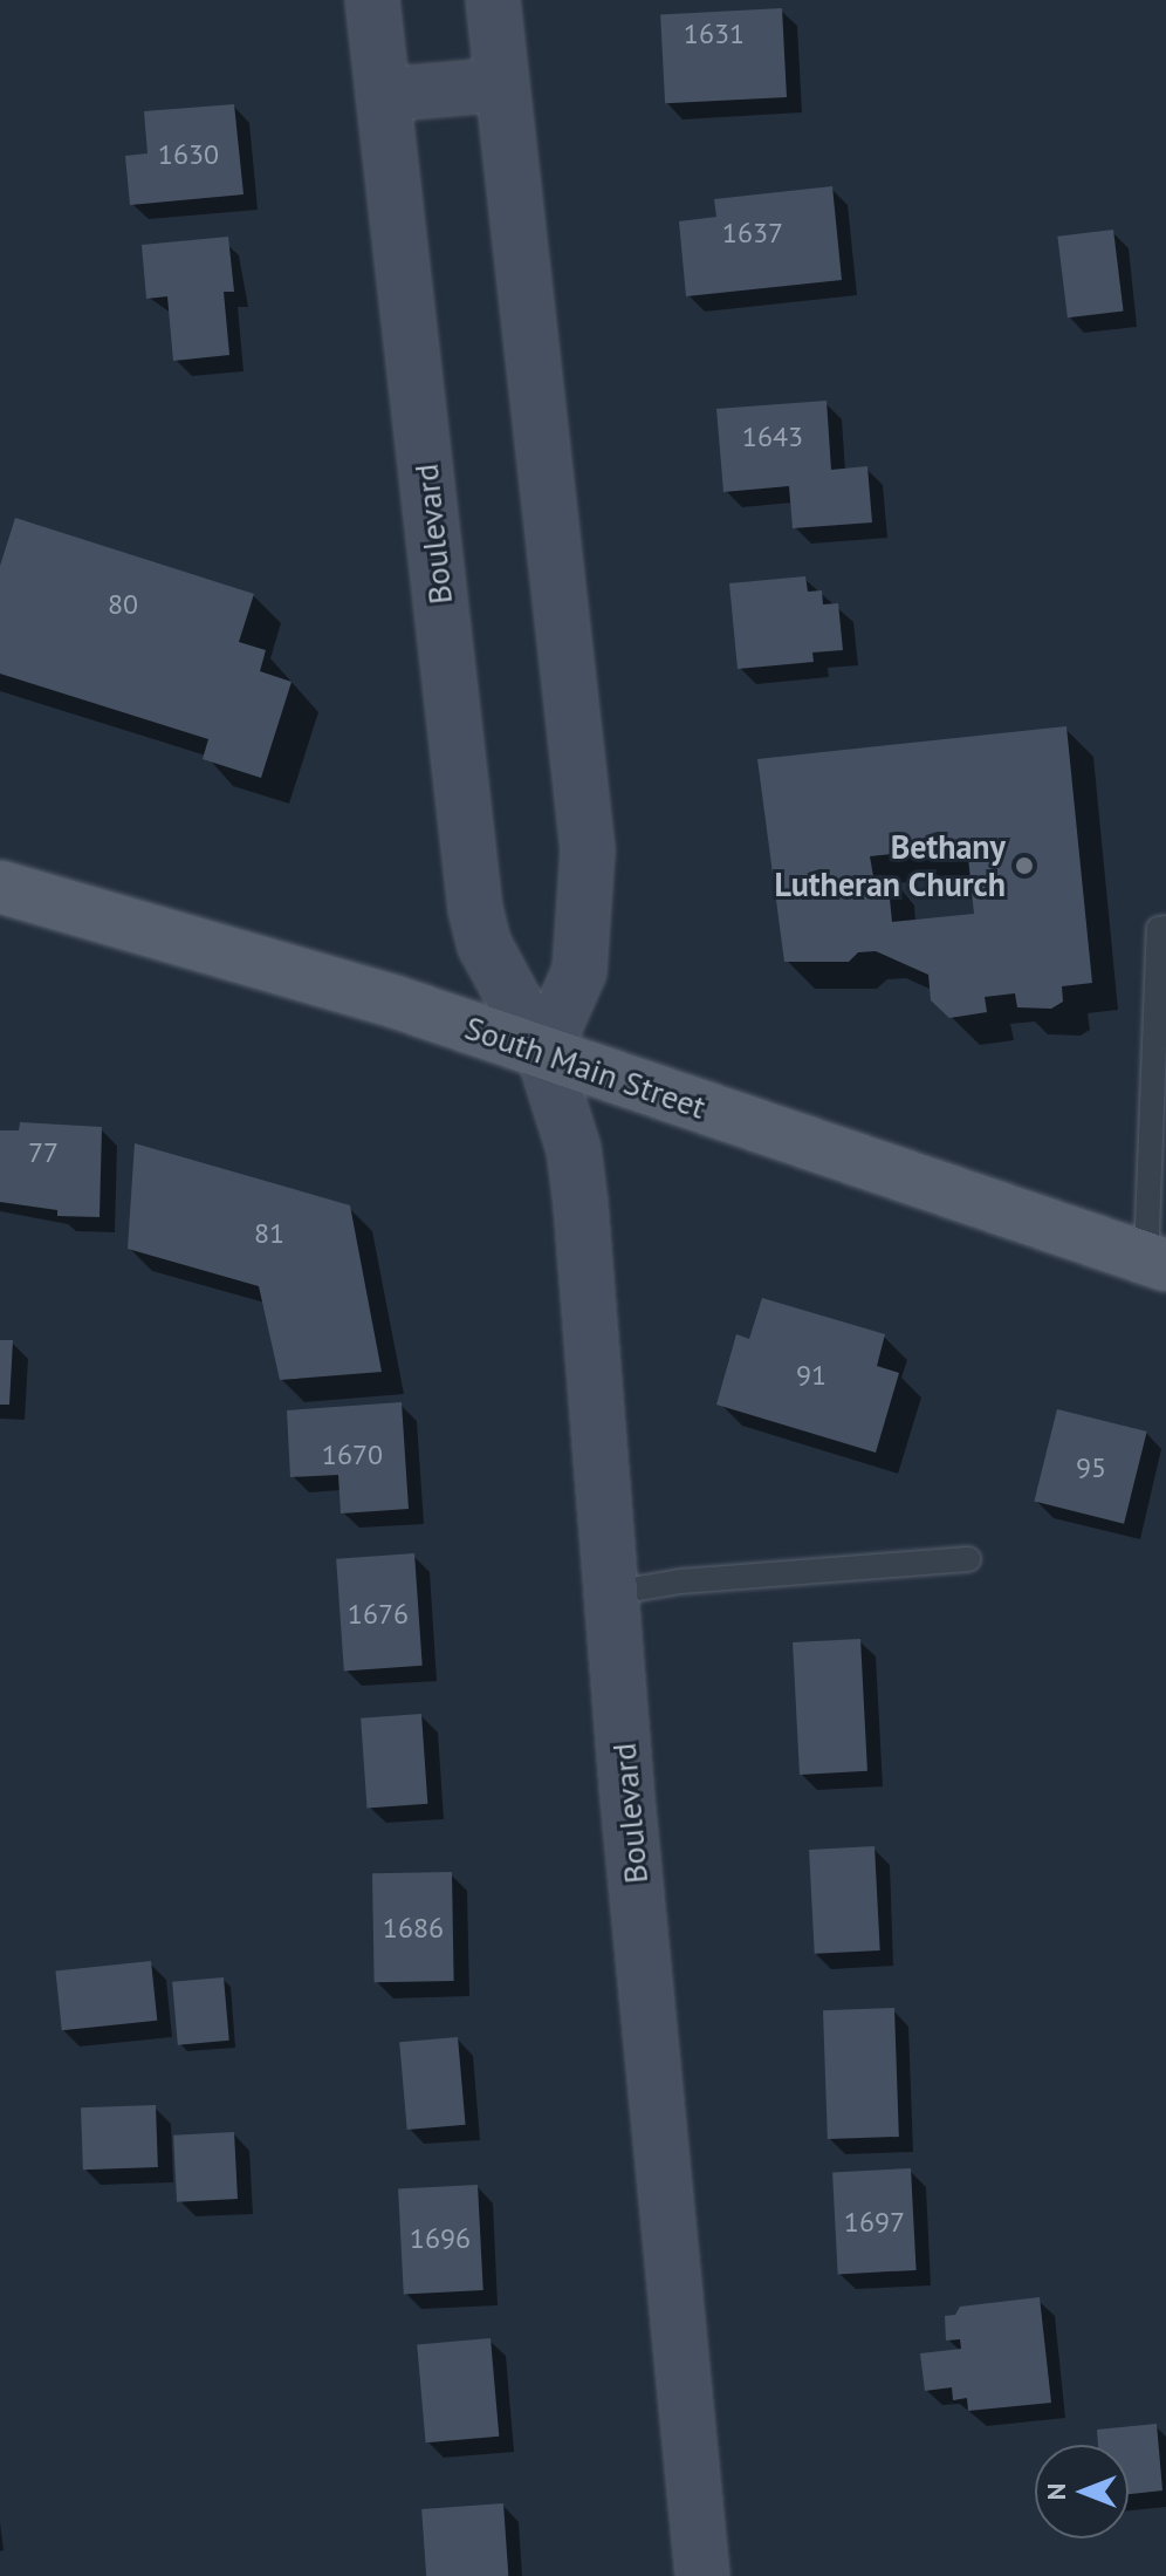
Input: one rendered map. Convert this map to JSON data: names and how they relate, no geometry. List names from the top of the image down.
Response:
{
  "streets": {
    "main road": ["Boulevard", "South Main Street"]
  },
  "crossings": [
    ["Boulevard", "South Main Street"]
  ],
  "places": ["Bethany Lutheran Church"],
  "house_numbers": [
    "1631",
    "1630",
    "1637",
    "1643",
    "80",
    "77",
    "81",
    "91",
    "1670",
    "95",
    "1676",
    "1686",
    "1697",
    "1696"
  ],
  "north": "left"
}
